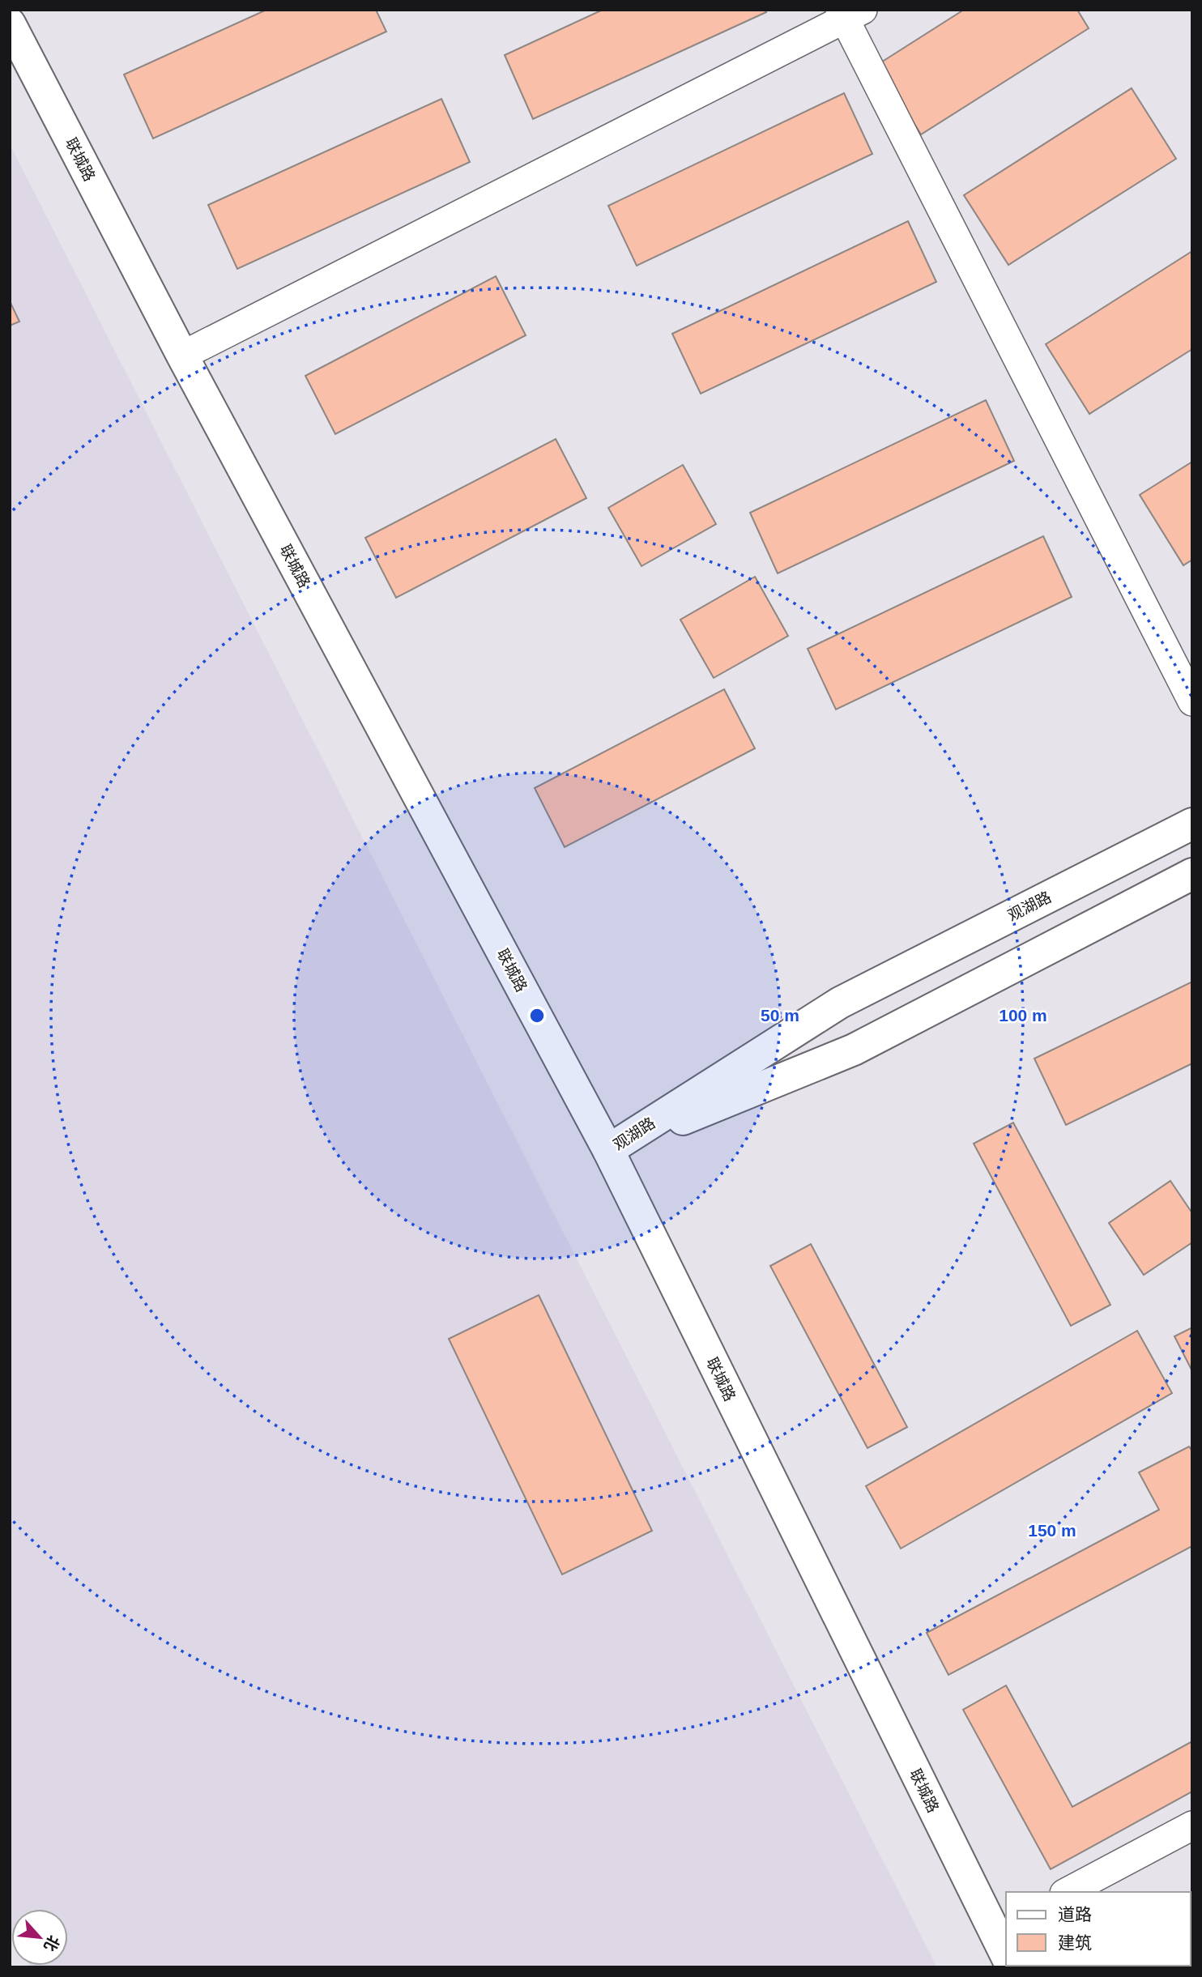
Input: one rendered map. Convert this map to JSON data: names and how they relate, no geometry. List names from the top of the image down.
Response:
{
  "streets": {
    "main road": ["联城路", "观湖路"]
  },
  "crossings": [
    ["联城路", "观湖路"]
  ],
  "legend": ["道路", "建筑"],
  "north": "bottom right",
  "rings": ["50 m", "100 m", "150 m"]
}
